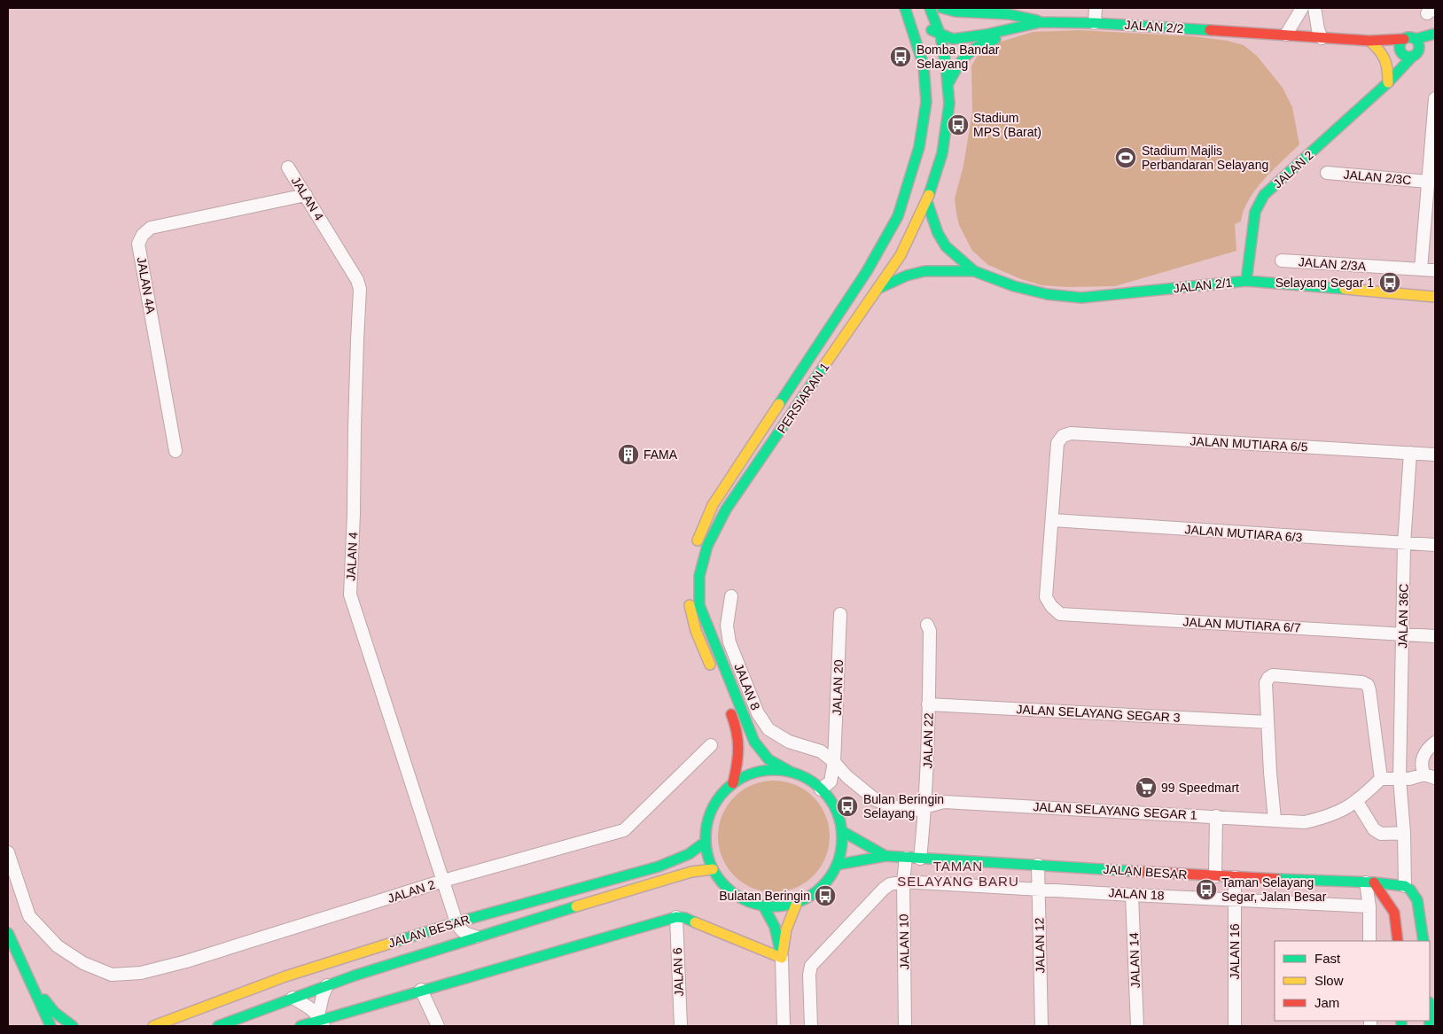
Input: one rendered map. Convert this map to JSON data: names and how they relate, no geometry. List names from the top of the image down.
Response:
{
  "streets": {
    "main road": [
      "JALAN 2/2",
      "JALAN 2",
      "JALAN 2/1",
      "PERSIARAN 1",
      "JALAN BESAR"
    ],
    "street": [
      "JALAN 2/3C",
      "JALAN 4",
      "JALAN 2/3A",
      "JALAN 4A",
      "JALAN MUTIARA 6/5",
      "JALAN MUTIARA 6/3",
      "JALAN 36C",
      "JALAN MUTIARA 6/7",
      "JALAN 8",
      "JALAN 20",
      "JALAN SELAYANG SEGAR 3",
      "JALAN 22",
      "JALAN SELAYANG SEGAR 1",
      "JALAN 18",
      "JALAN 10",
      "JALAN 12",
      "JALAN 16",
      "JALAN 14",
      "JALAN 6"
    ]
  },
  "crossings": [
    ["JALAN 2/2", "JALAN 2"],
    ["JALAN 2/2", "PERSIARAN 1"],
    ["JALAN 2", "JALAN 4"],
    ["JALAN 2", "JALAN 2/1"],
    ["JALAN 4", "JALAN 4A"],
    ["JALAN 4", "JALAN BESAR"],
    ["JALAN 2/1", "PERSIARAN 1"],
    ["PERSIARAN 1", "JALAN 20"],
    ["PERSIARAN 1", "JALAN BESAR"],
    ["JALAN MUTIARA 6/5", "JALAN MUTIARA 6/3"],
    ["JALAN MUTIARA 6/5", "JALAN 36C"],
    ["JALAN MUTIARA 6/5", "JALAN MUTIARA 6/7"],
    ["JALAN MUTIARA 6/3", "JALAN 36C"],
    ["JALAN MUTIARA 6/3", "JALAN MUTIARA 6/7"],
    ["JALAN 36C", "JALAN MUTIARA 6/7"],
    ["JALAN 36C", "JALAN BESAR"],
    ["JALAN 8", "JALAN 20"],
    ["JALAN 8", "JALAN SELAYANG SEGAR 1"],
    ["JALAN 20", "JALAN SELAYANG SEGAR 1"],
    ["JALAN 20", "JALAN BESAR"],
    ["JALAN SELAYANG SEGAR 3", "JALAN 22"],
    ["JALAN 22", "JALAN SELAYANG SEGAR 1"],
    ["JALAN 22", "JALAN BESAR"],
    ["JALAN BESAR", "JALAN 10"],
    ["JALAN BESAR", "JALAN 12"],
    ["JALAN BESAR", "JALAN 16"],
    ["JALAN 18", "JALAN 10"],
    ["JALAN 18", "JALAN 12"],
    ["JALAN 18", "JALAN 16"],
    ["JALAN 18", "JALAN 14"]
  ],
  "districts": ["TAMAN SELAYANG BARU"],
  "places": {
    "bus stop": [
      "Bomba Bandar Selayang",
      "Stadium MPS (Barat)",
      "Selayang Segar 1",
      "Bulan Beringin Selayang",
      "Taman Selayang Segar, Jalan Besar",
      "Bulatan Beringin"
    ],
    "sports": ["Stadium Majlis Perbandaran Selayang"],
    "building": ["FAMA"],
    "supermarket": ["99 Speedmart"]
  },
  "legend": ["Fast", "Slow", "Jam"]
}
